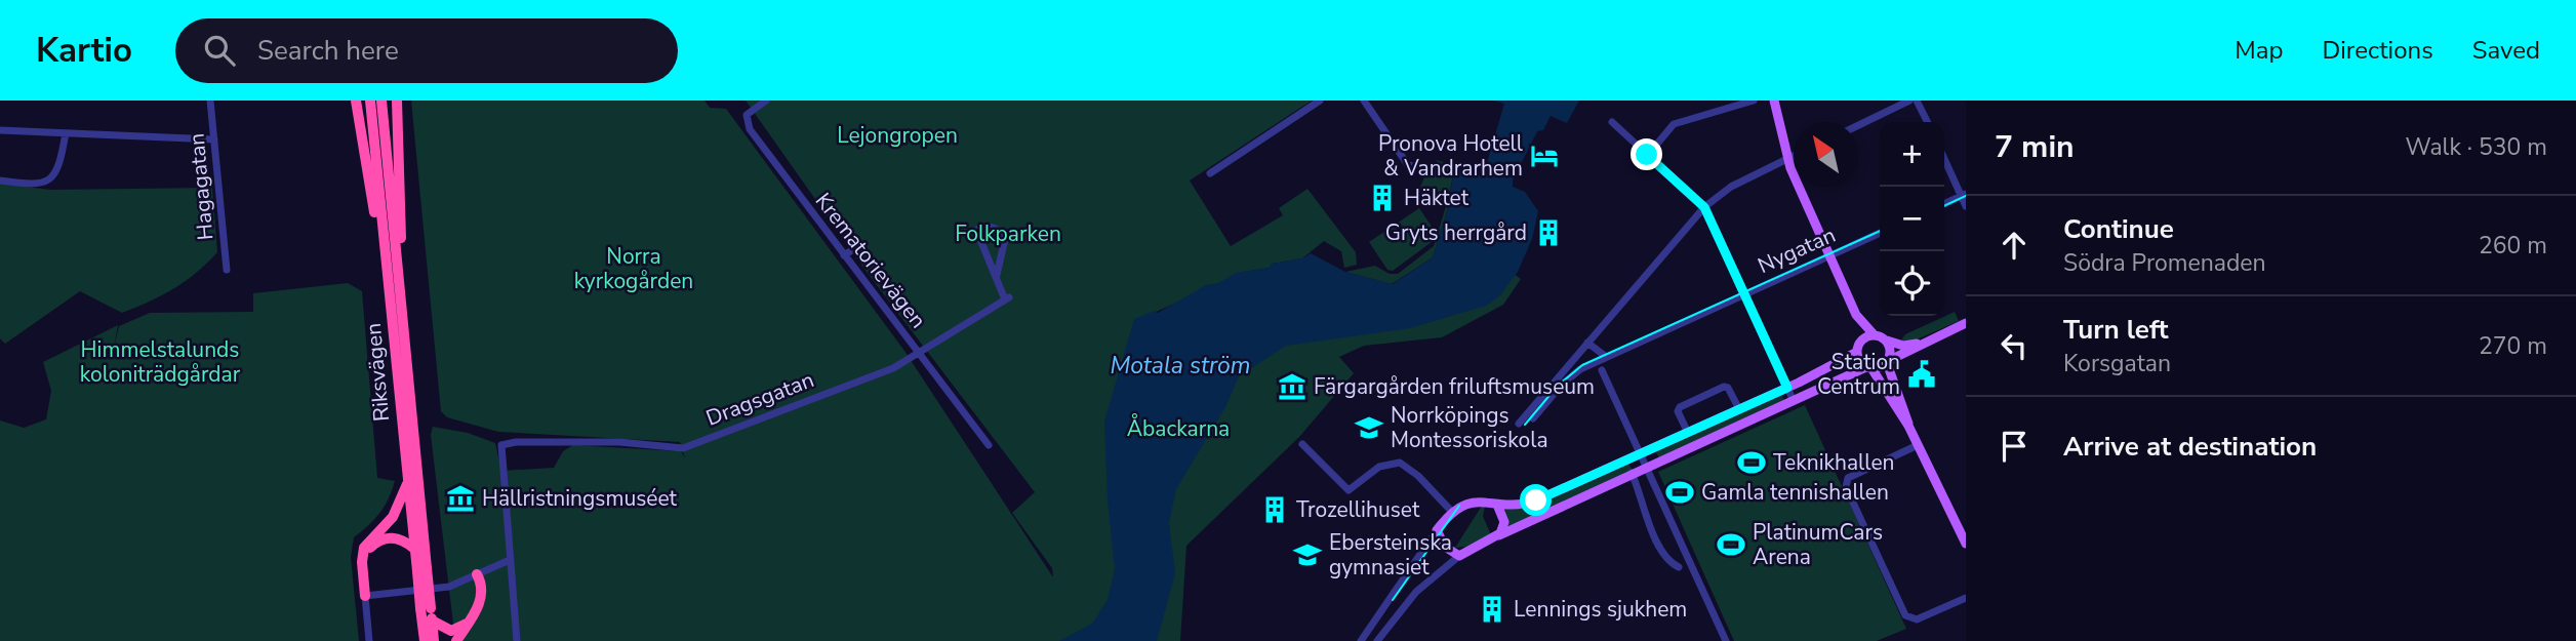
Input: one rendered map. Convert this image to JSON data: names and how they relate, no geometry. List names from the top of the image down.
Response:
{
  "streets": {
    "highway": ["Riksvägen"],
    "street": [
      "Hagagatan",
      "Nygatan",
      "Krematorievägen",
      "Dragsgatan"
    ]
  },
  "crossings": [
    ["Krematorievägen", "Dragsgatan"]
  ],
  "water": ["Motala ström"],
  "parks": [
    "Lejongropen",
    "Folkparken",
    "Norra kyrkogården",
    "Himmelstalunds koloniträdgårdar",
    "Åbackarna"
  ],
  "places": {
    "hotel": ["Pronova Hotell & Vandrarhem"],
    "building": [
      "Häktet",
      "Gryts herrgård",
      "Trozellihuset",
      "Lennings sjukhem"
    ],
    "public building": ["Station Centrum"],
    "museum": ["Färgargården friluftsmuseum", "Hällristningsmuséet"],
    "school or university": ["Norrköpings Montessoriskola", "Ebersteinska gymnasiet"],
    "sports": ["Teknikhallen", "Gamla tennishallen", "PlatinumCars Arena"]
  },
  "north": "top left",
  "page": {
    "header": "Kartio",
    "search": "Search here",
    "nav": ["Map", "Directions", "Saved"],
    "heading": ["7 min", "Walk · 530 m"],
    "map_buttons": ["+", "−"],
    "list": [
      ["Continue", "Södra Promenaden", "260 m"],
      ["Turn left", "Korsgatan", "270 m"],
      "Arrive at destination"
    ]
  }
}
